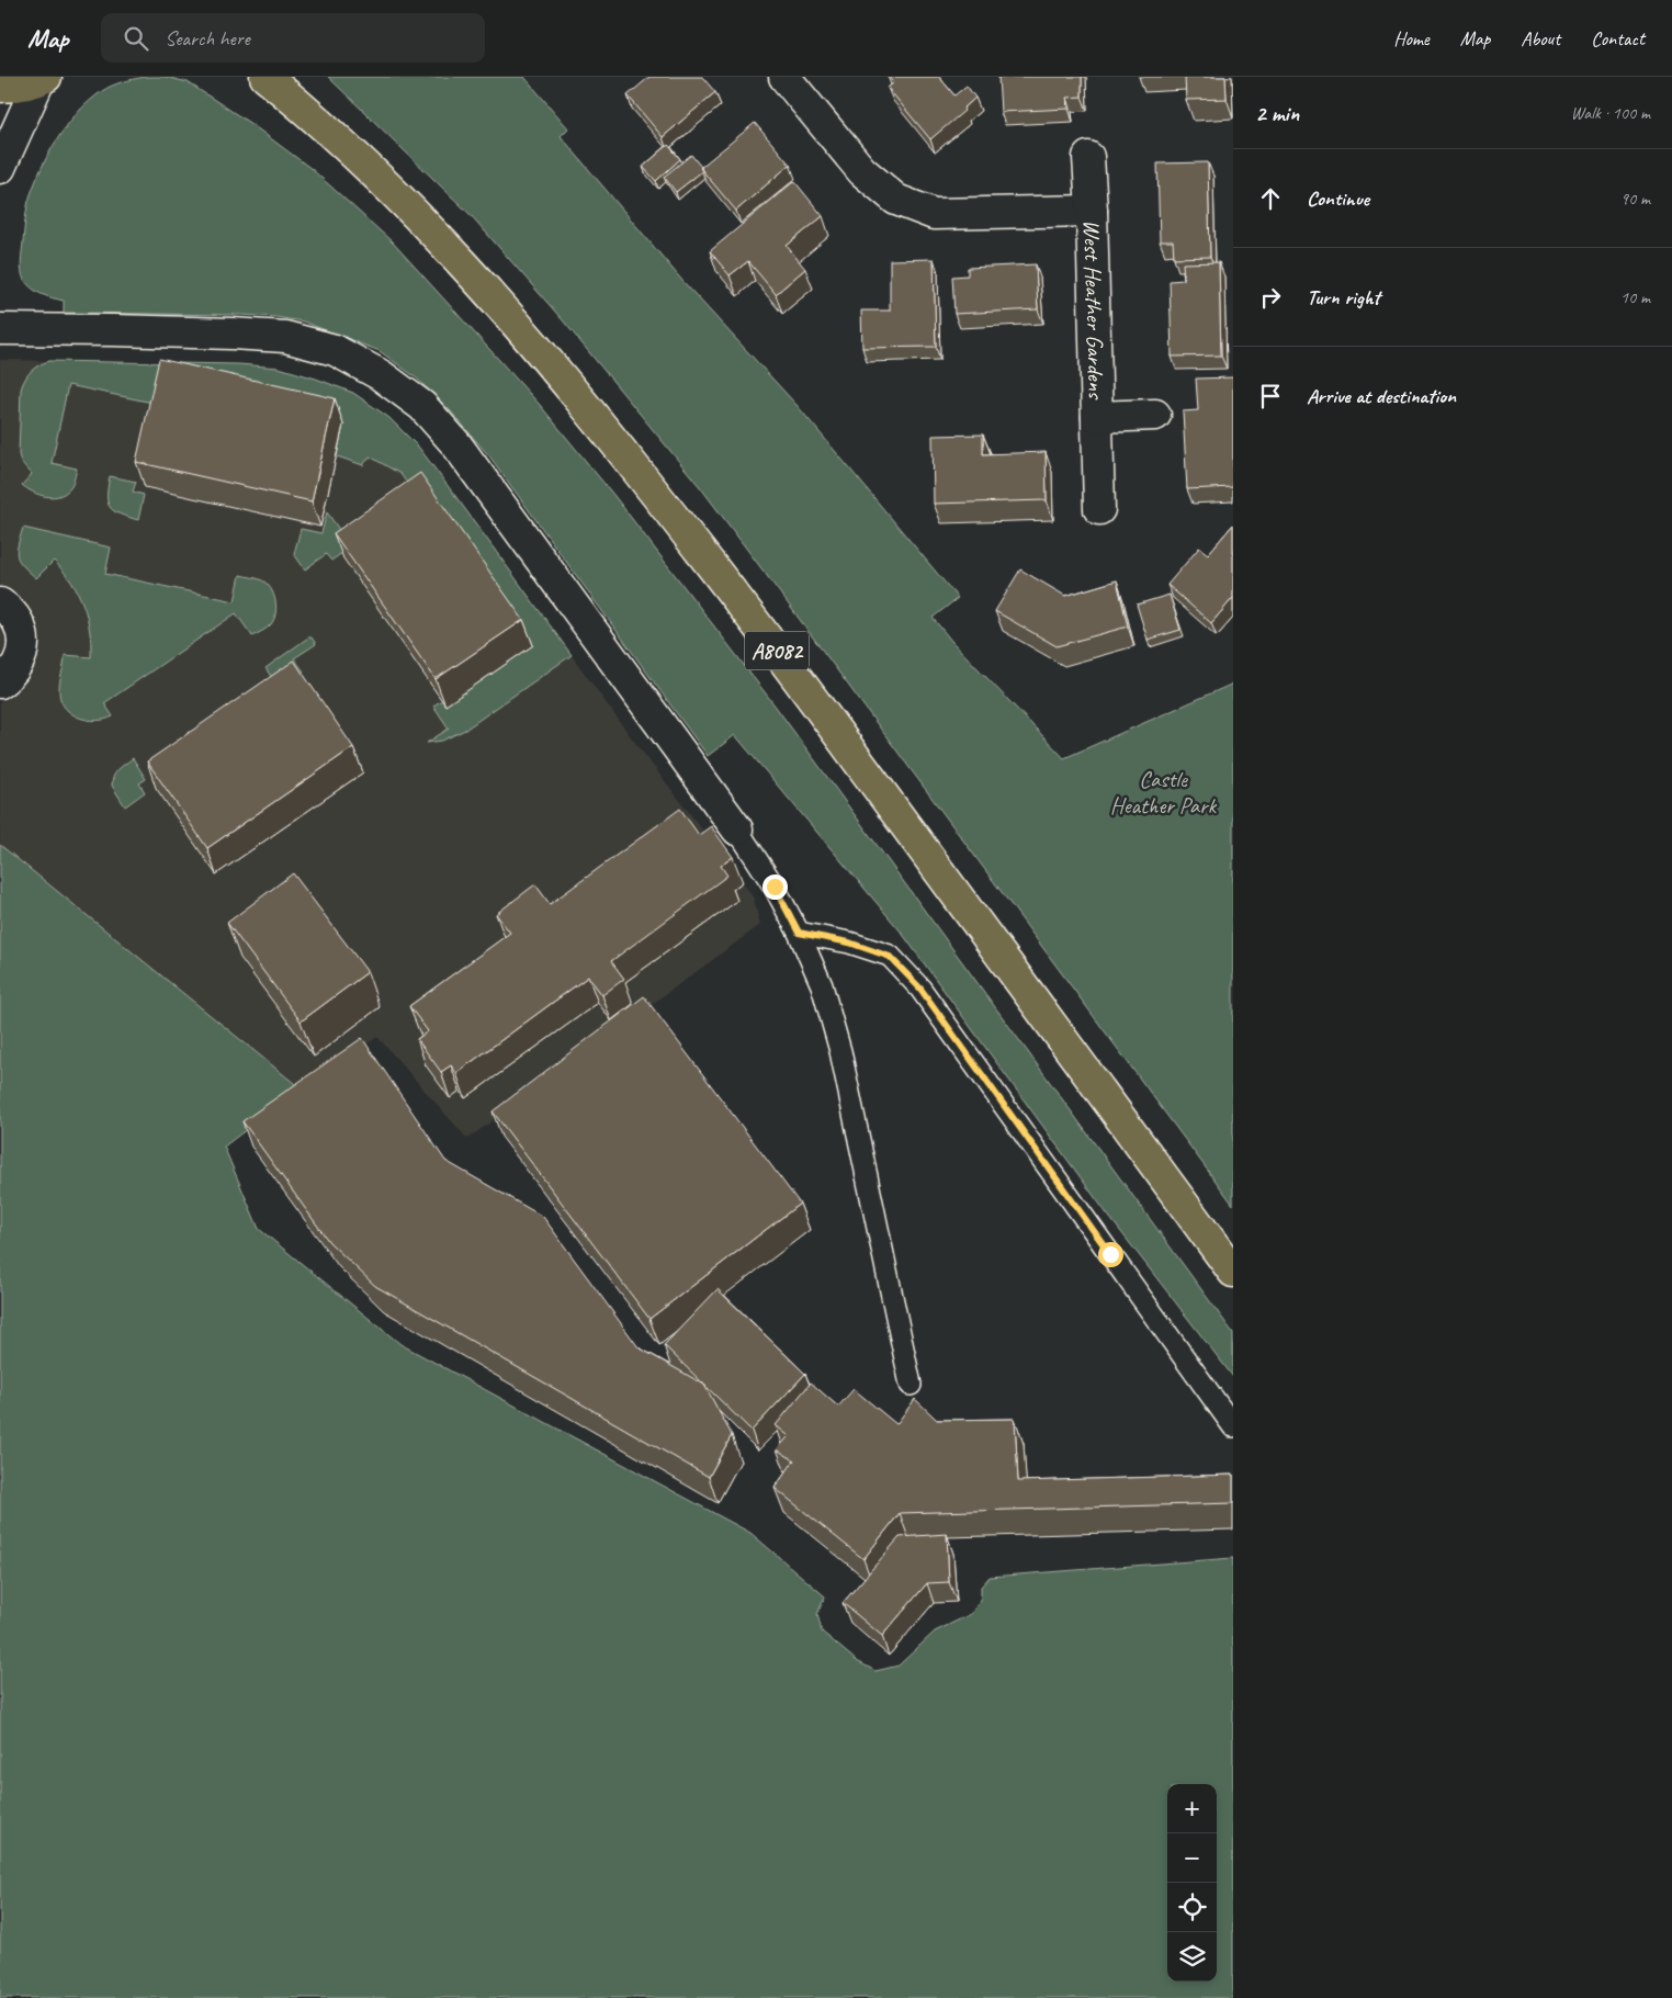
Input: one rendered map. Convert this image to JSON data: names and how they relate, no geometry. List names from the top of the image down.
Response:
{
  "streets": {
    "main road": ["A8082"],
    "street": ["West Heather Gardens"]
  },
  "parks": ["Castle Heather Park"],
  "page": {
    "header": "Map",
    "search": "Search here",
    "nav": [
      "Home",
      "Map",
      "About",
      "Contact"
    ],
    "heading": ["2 min", "Walk · 100 m"],
    "list": [
      ["Continue", "90 m"],
      ["Turn right", "10 m"],
      "Arrive at destination"
    ],
    "map_buttons": ["+", "−"]
  }
}
